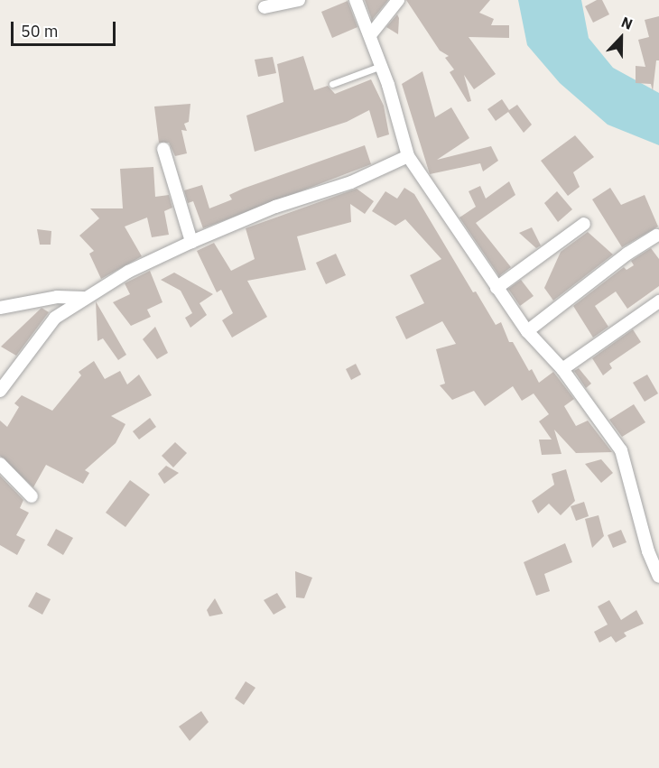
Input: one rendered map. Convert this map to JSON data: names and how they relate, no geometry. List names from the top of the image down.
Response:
{
  "scale_bar": "50 m",
  "north": "top"
}
